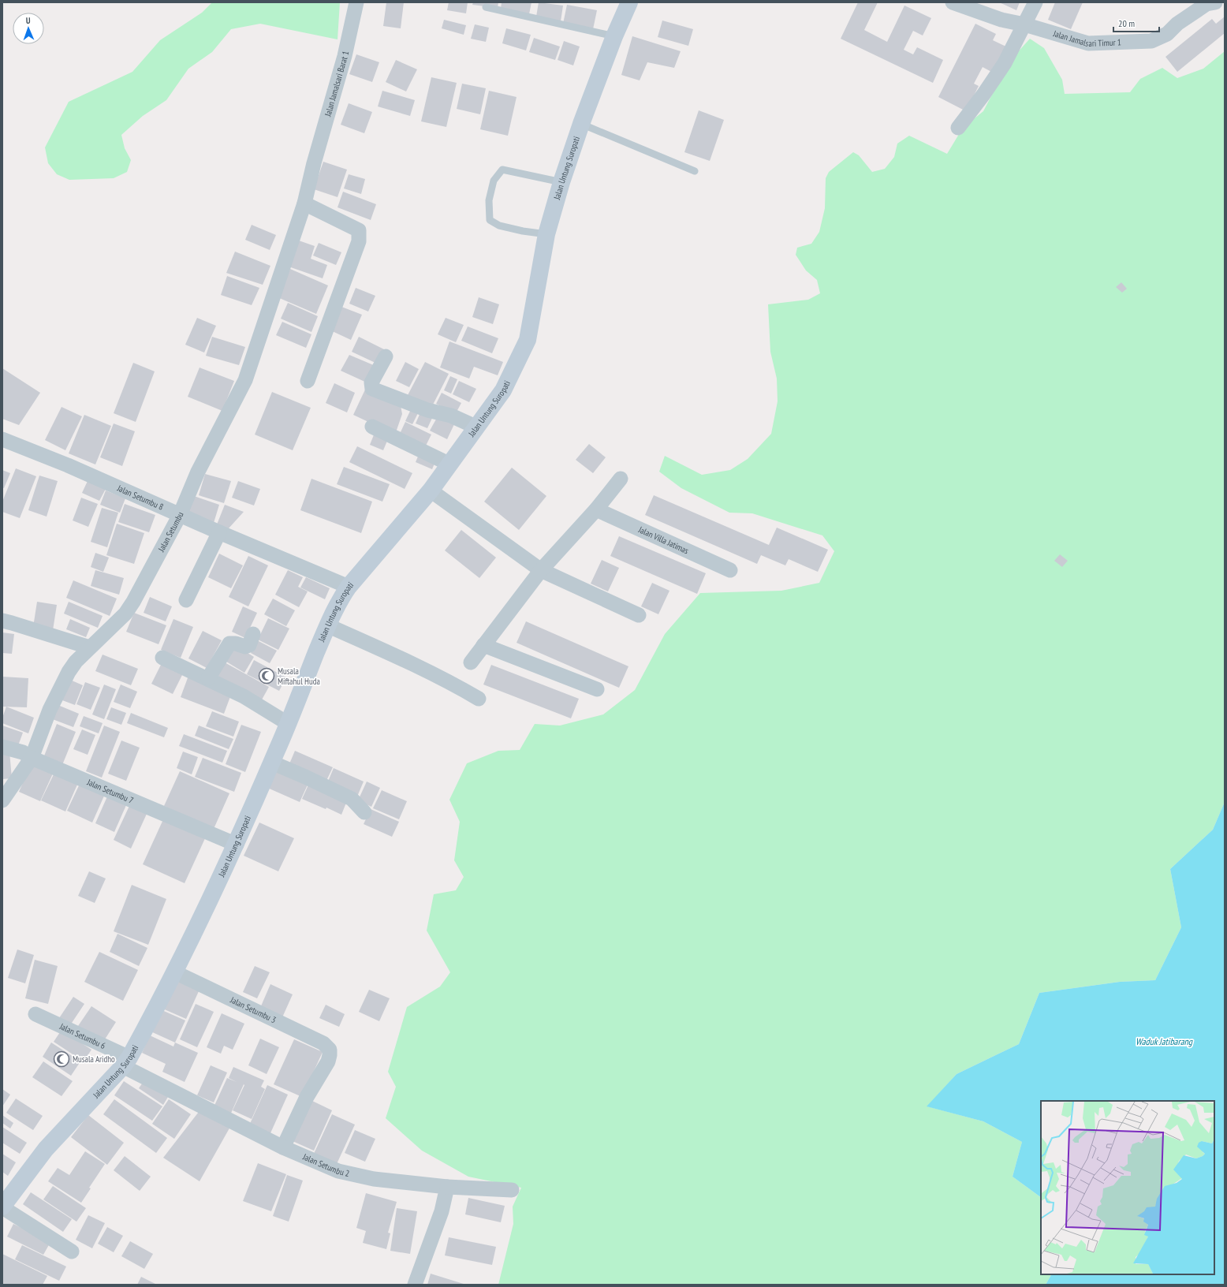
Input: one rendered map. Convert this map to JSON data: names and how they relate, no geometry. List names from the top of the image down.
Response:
{
  "streets": {
    "main road": ["Jalan Untung Suropati"],
    "street": [
      "Jalan Jamalsari Timur 1",
      "Jalan Jamalsari Barat 1",
      "Jalan Setumbu 8",
      "Jalan Setumbu",
      "Jalan Villa Jatimas",
      "Jalan Setumbu 7",
      "Jalan Setumbu 3",
      "Jalan Setumbu 6",
      "Jalan Setumbu 2"
    ]
  },
  "crossings": [
    ["Jalan Jamalsari Barat 1", "Jalan Setumbu"],
    ["Jalan Untung Suropati", "Jalan Setumbu 8"],
    ["Jalan Untung Suropati", "Jalan Setumbu 7"],
    ["Jalan Untung Suropati", "Jalan Setumbu 3"],
    ["Jalan Untung Suropati", "Jalan Setumbu 6"],
    ["Jalan Untung Suropati", "Jalan Setumbu 2"],
    ["Jalan Setumbu 8", "Jalan Setumbu"],
    ["Jalan Setumbu", "Jalan Setumbu 7"],
    ["Jalan Setumbu 3", "Jalan Setumbu 2"],
    ["Jalan Setumbu 6", "Jalan Setumbu 2"]
  ],
  "water": ["Waduk Jatibarang"],
  "places": {
    "mosque": ["Musala Miftahul Huda", "Musala Aridho"]
  },
  "scale_bar": "20 m",
  "north": "top"
}
